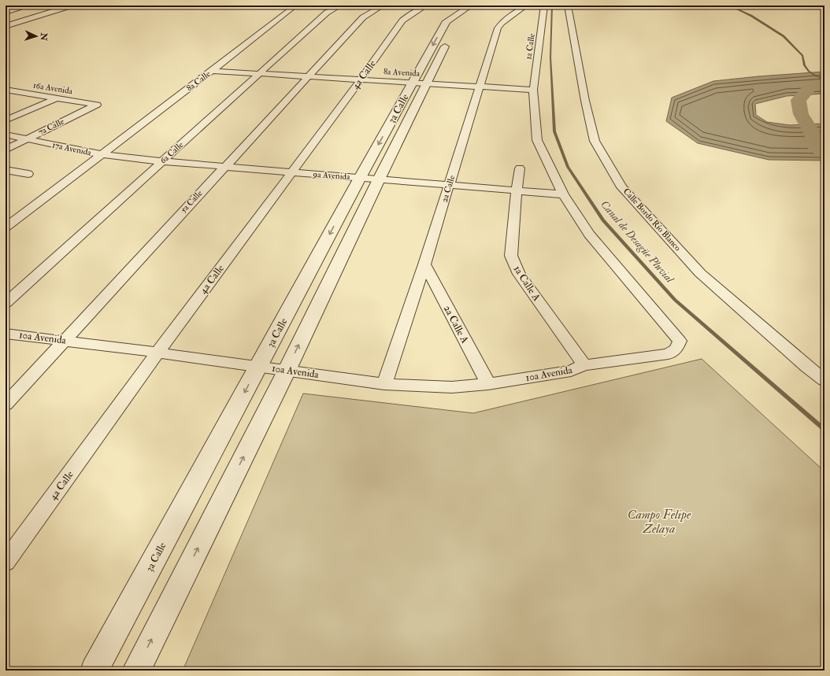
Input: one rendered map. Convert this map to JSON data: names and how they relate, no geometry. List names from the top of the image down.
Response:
{
  "streets": {
    "street": [
      "1a Calle",
      "8a Avenida",
      "4a Calle",
      "8a Calle",
      "16a Avenida",
      "3a Calle",
      "7a Calle",
      "17a Avenida",
      "6a Calle",
      "9a Avenida",
      "2a Calle",
      "5a Calle",
      "Calle Bordo Río Blanco",
      "1a Calle A",
      "2a Calle A",
      "10a Avenida"
    ]
  },
  "crossings": [
    ["1a Calle", "8a Avenida"],
    ["1a Calle", "9a Avenida"],
    ["1a Calle", "10a Avenida"],
    ["8a Avenida", "4a Calle"],
    ["8a Avenida", "8a Calle"],
    ["8a Avenida", "3a Calle"],
    ["8a Avenida", "6a Calle"],
    ["8a Avenida", "2a Calle"],
    ["8a Avenida", "5a Calle"],
    ["4a Calle", "9a Avenida"],
    ["4a Calle", "10a Avenida"],
    ["8a Calle", "17a Avenida"],
    ["8a Calle", "9a Avenida"],
    ["16a Avenida", "7a Calle"],
    ["3a Calle", "9a Avenida"],
    ["3a Calle", "10a Avenida"],
    ["7a Calle", "17a Avenida"],
    ["17a Avenida", "9a Avenida"],
    ["6a Calle", "9a Avenida"],
    ["9a Avenida", "2a Calle"],
    ["9a Avenida", "5a Calle"],
    ["9a Avenida", "1a Calle A"],
    ["9a Avenida", "10a Avenida"],
    ["2a Calle", "2a Calle A"],
    ["2a Calle", "10a Avenida"],
    ["5a Calle", "10a Avenida"],
    ["1a Calle A", "10a Avenida"],
    ["2a Calle A", "10a Avenida"]
  ],
  "water": ["Canal de Desagüe Pluvial"],
  "parks": ["Campo Felipe Zelaya"],
  "north": "right"
}
